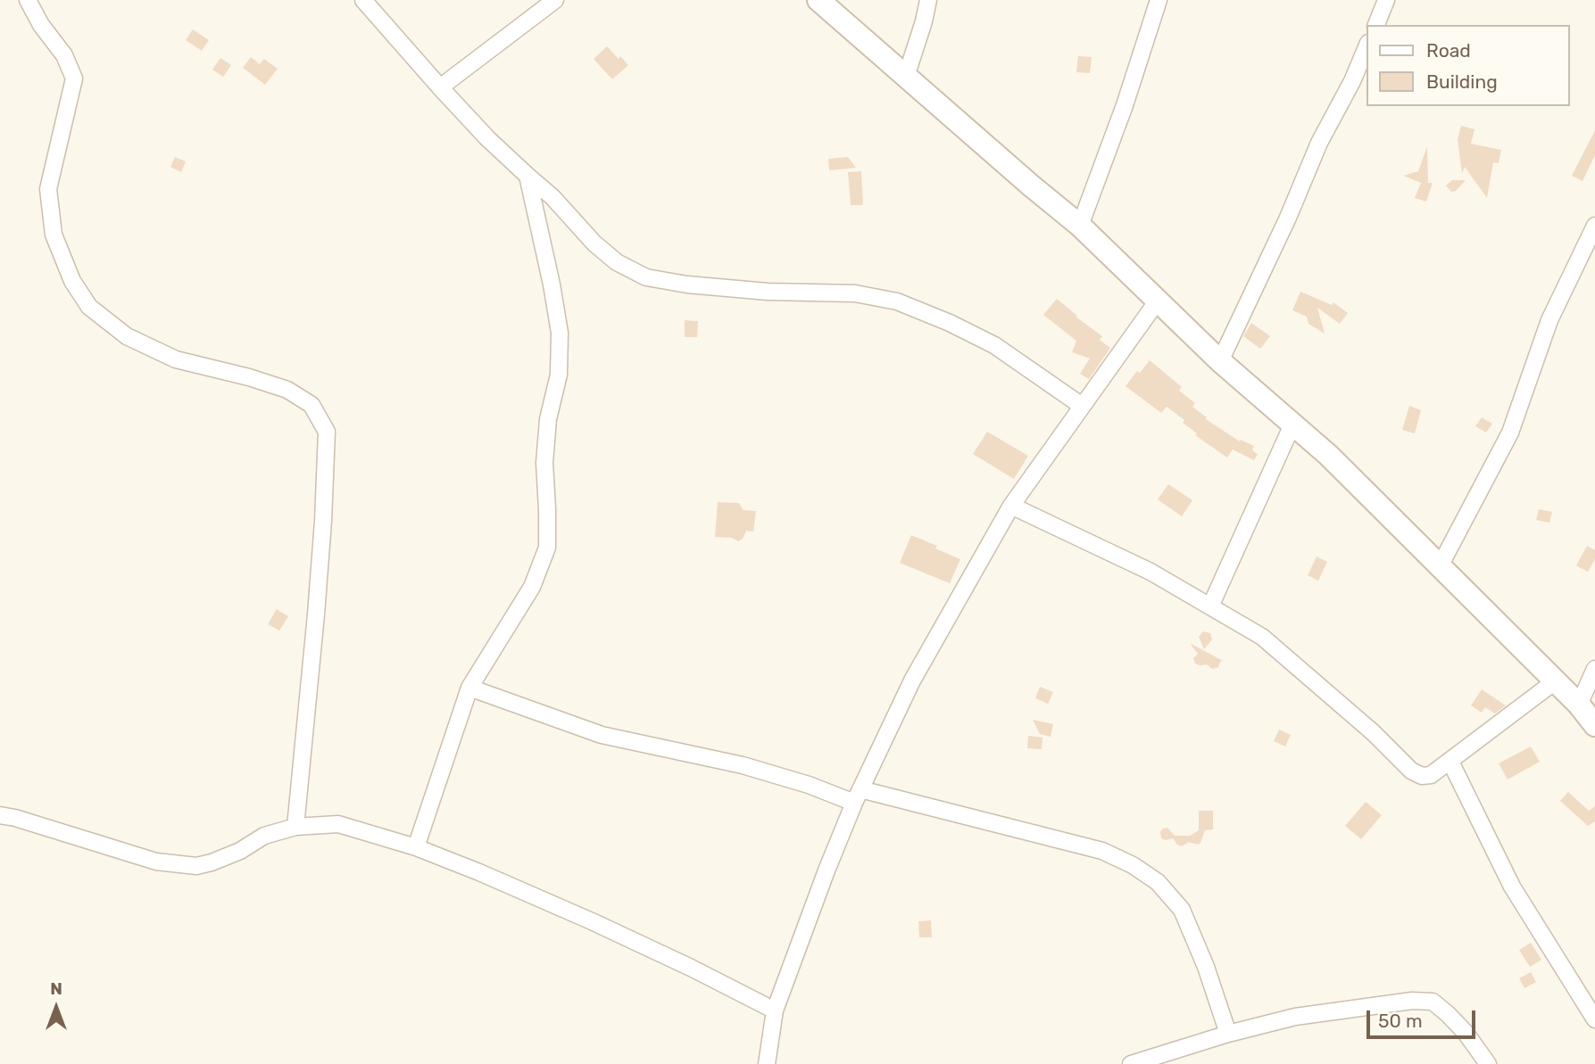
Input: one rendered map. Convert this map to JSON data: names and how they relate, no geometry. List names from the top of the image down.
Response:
{
  "legend": ["Road", "Building"],
  "scale_bar": "50 m",
  "north": "top"
}
